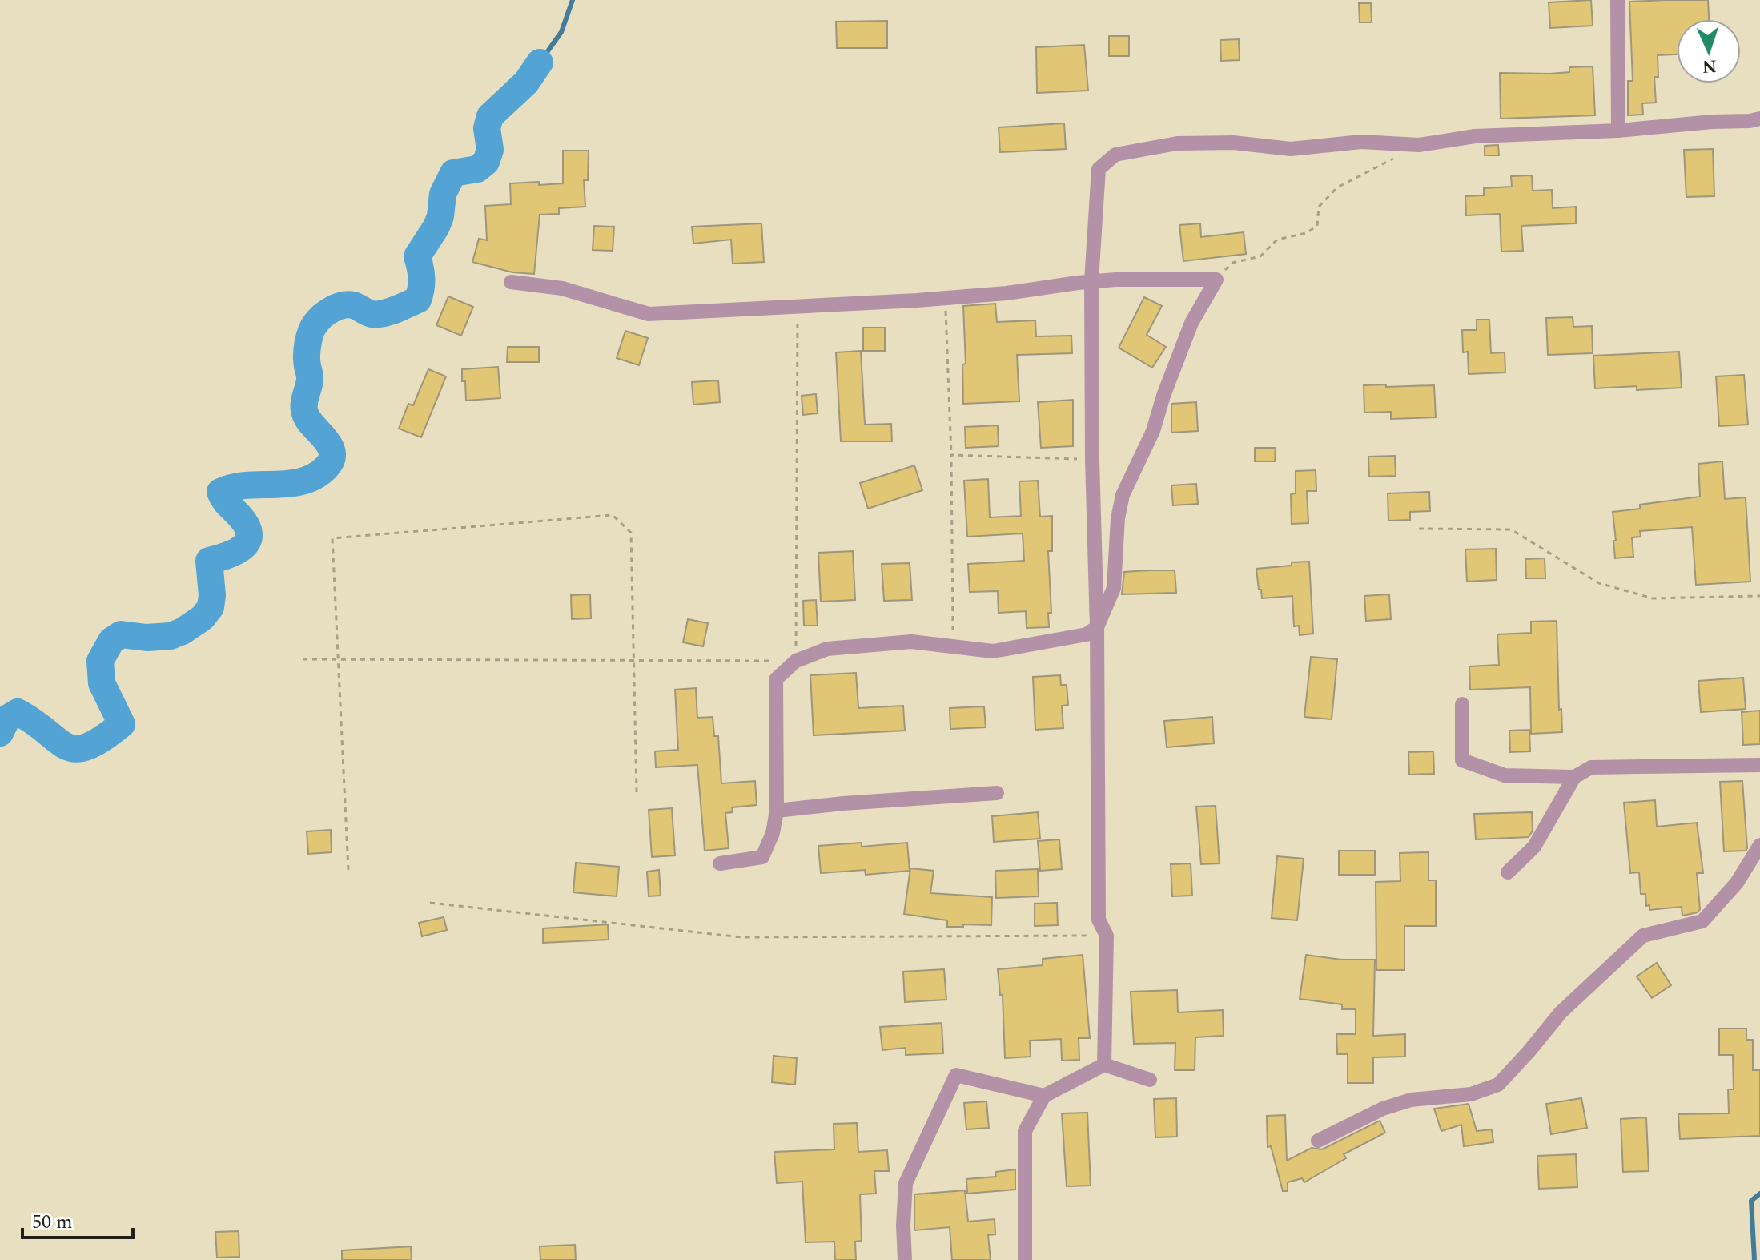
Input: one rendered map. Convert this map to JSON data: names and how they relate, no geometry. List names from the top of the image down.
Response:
{
  "scale_bar": "50 m",
  "north": "bottom"
}
